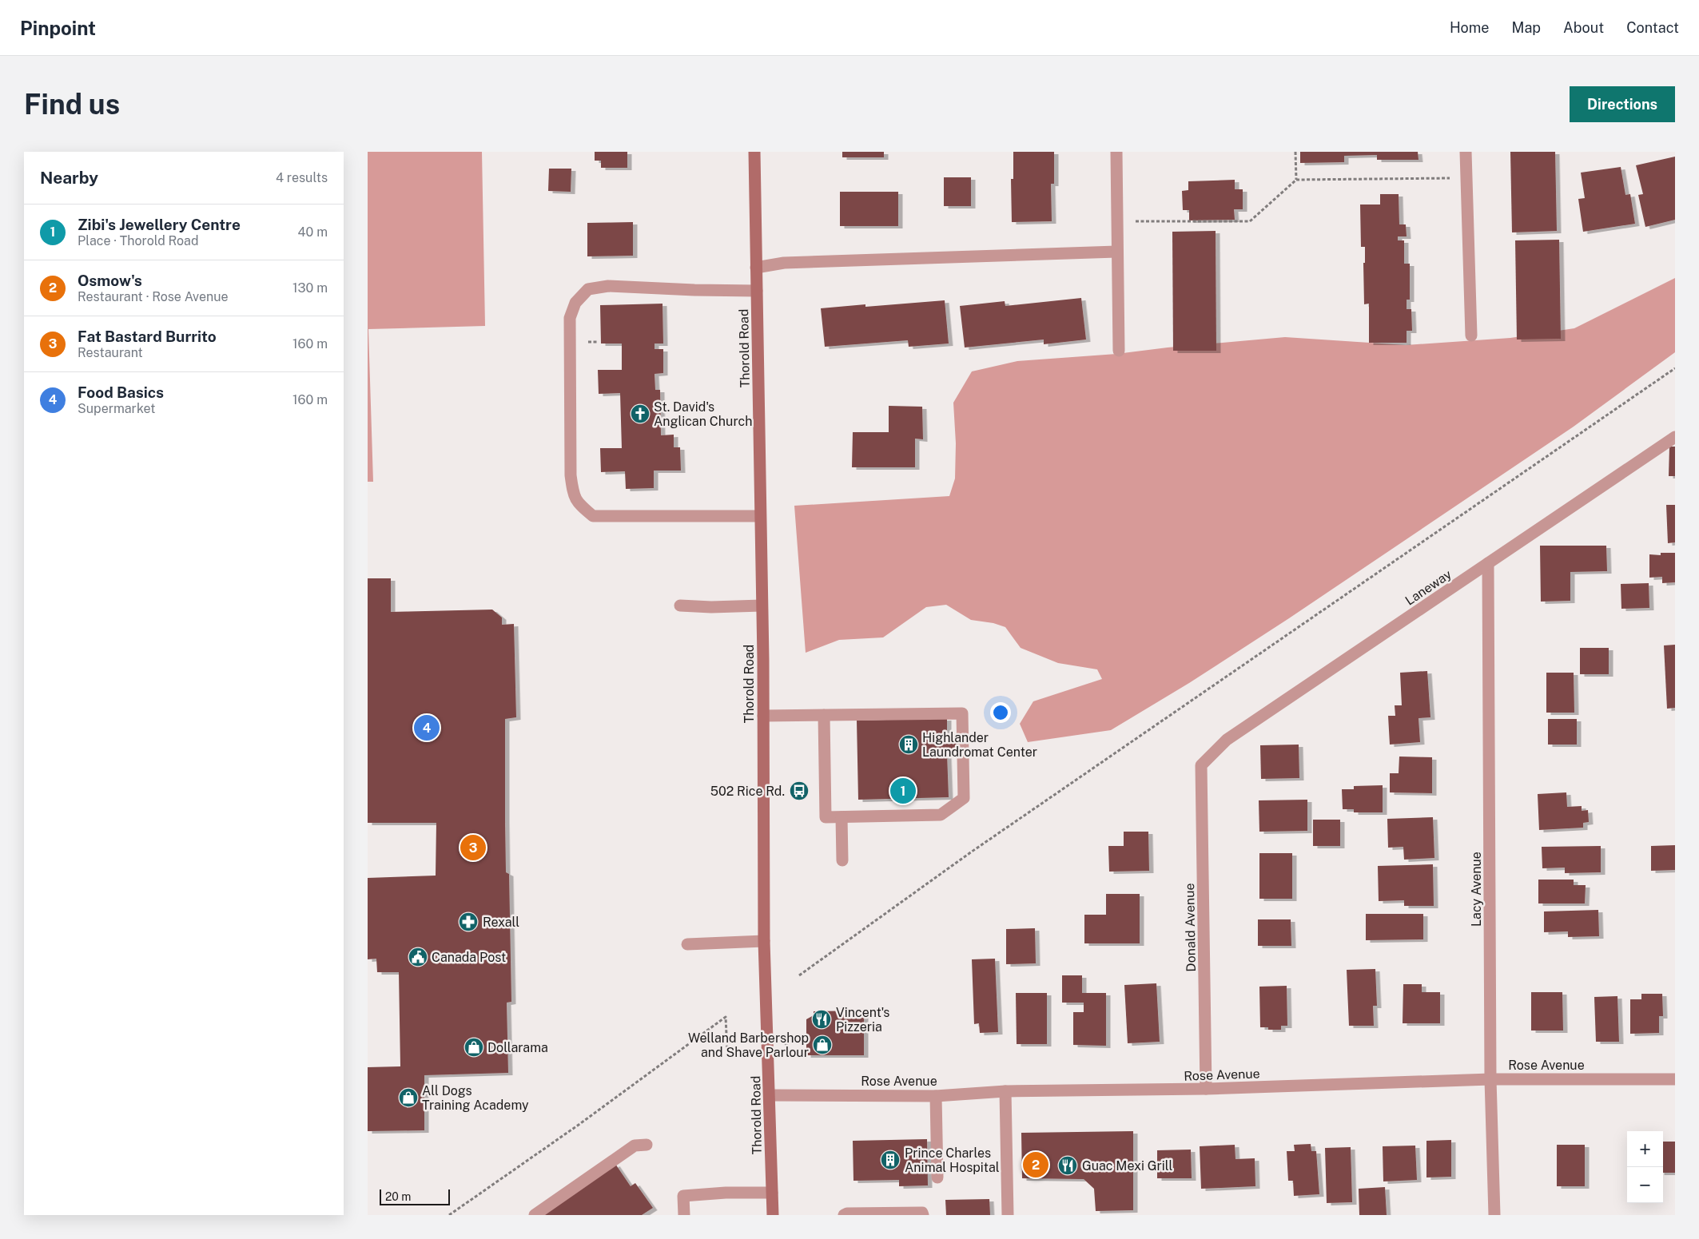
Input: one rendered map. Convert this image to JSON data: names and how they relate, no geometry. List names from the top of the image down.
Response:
{
  "streets": {
    "street": [
      "Thorold Road",
      "Laneway",
      "Lacy Avenue",
      "Donald Avenue",
      "Rose Avenue"
    ]
  },
  "crossings": [
    ["Thorold Road", "Rose Avenue"],
    ["Laneway", "Lacy Avenue"],
    ["Laneway", "Donald Avenue"],
    ["Lacy Avenue", "Rose Avenue"],
    ["Donald Avenue", "Rose Avenue"]
  ],
  "places": {
    "church": ["St. David's Anglican Church"],
    "building": ["Highlander Laundromat Center", "Prince Charles Animal Hospital"],
    "bus stop": ["502 Rice Rd."],
    "pharmacy": ["Rexall"],
    "public building": ["Canada Post"],
    "restaurant": ["Vincent's Pizzeria", "Guac Mexi Grill"],
    "shop": ["Welland Barbershop and Shave Parlour", "Dollarama", "All Dogs Training Academy"]
  },
  "scale_bar": "20 m",
  "page": {
    "header": "Pinpoint",
    "nav": [
      "Home",
      "Map",
      "About",
      "Contact"
    ],
    "buttons": "Directions",
    "title": "Find us",
    "heading": ["Nearby", "4 results"],
    "list": [
      {
        "mark": "1",
        "name": "Zibi's Jewellery Centre",
        "note": "Place · Thorold Road",
        "value": "40 m"
      },
      {
        "mark": "2",
        "name": "Osmow's",
        "note": "Restaurant · Rose Avenue",
        "value": "130 m"
      },
      {
        "mark": "3",
        "name": "Fat Bastard Burrito",
        "note": "Restaurant",
        "value": "160 m"
      },
      {
        "mark": "4",
        "name": "Food Basics",
        "note": "Supermarket",
        "value": "160 m"
      }
    ],
    "pins": [
      "4",
      "1",
      "3",
      "2"
    ],
    "map_buttons": ["+", "−"],
    "scale": "20 m"
  }
}
